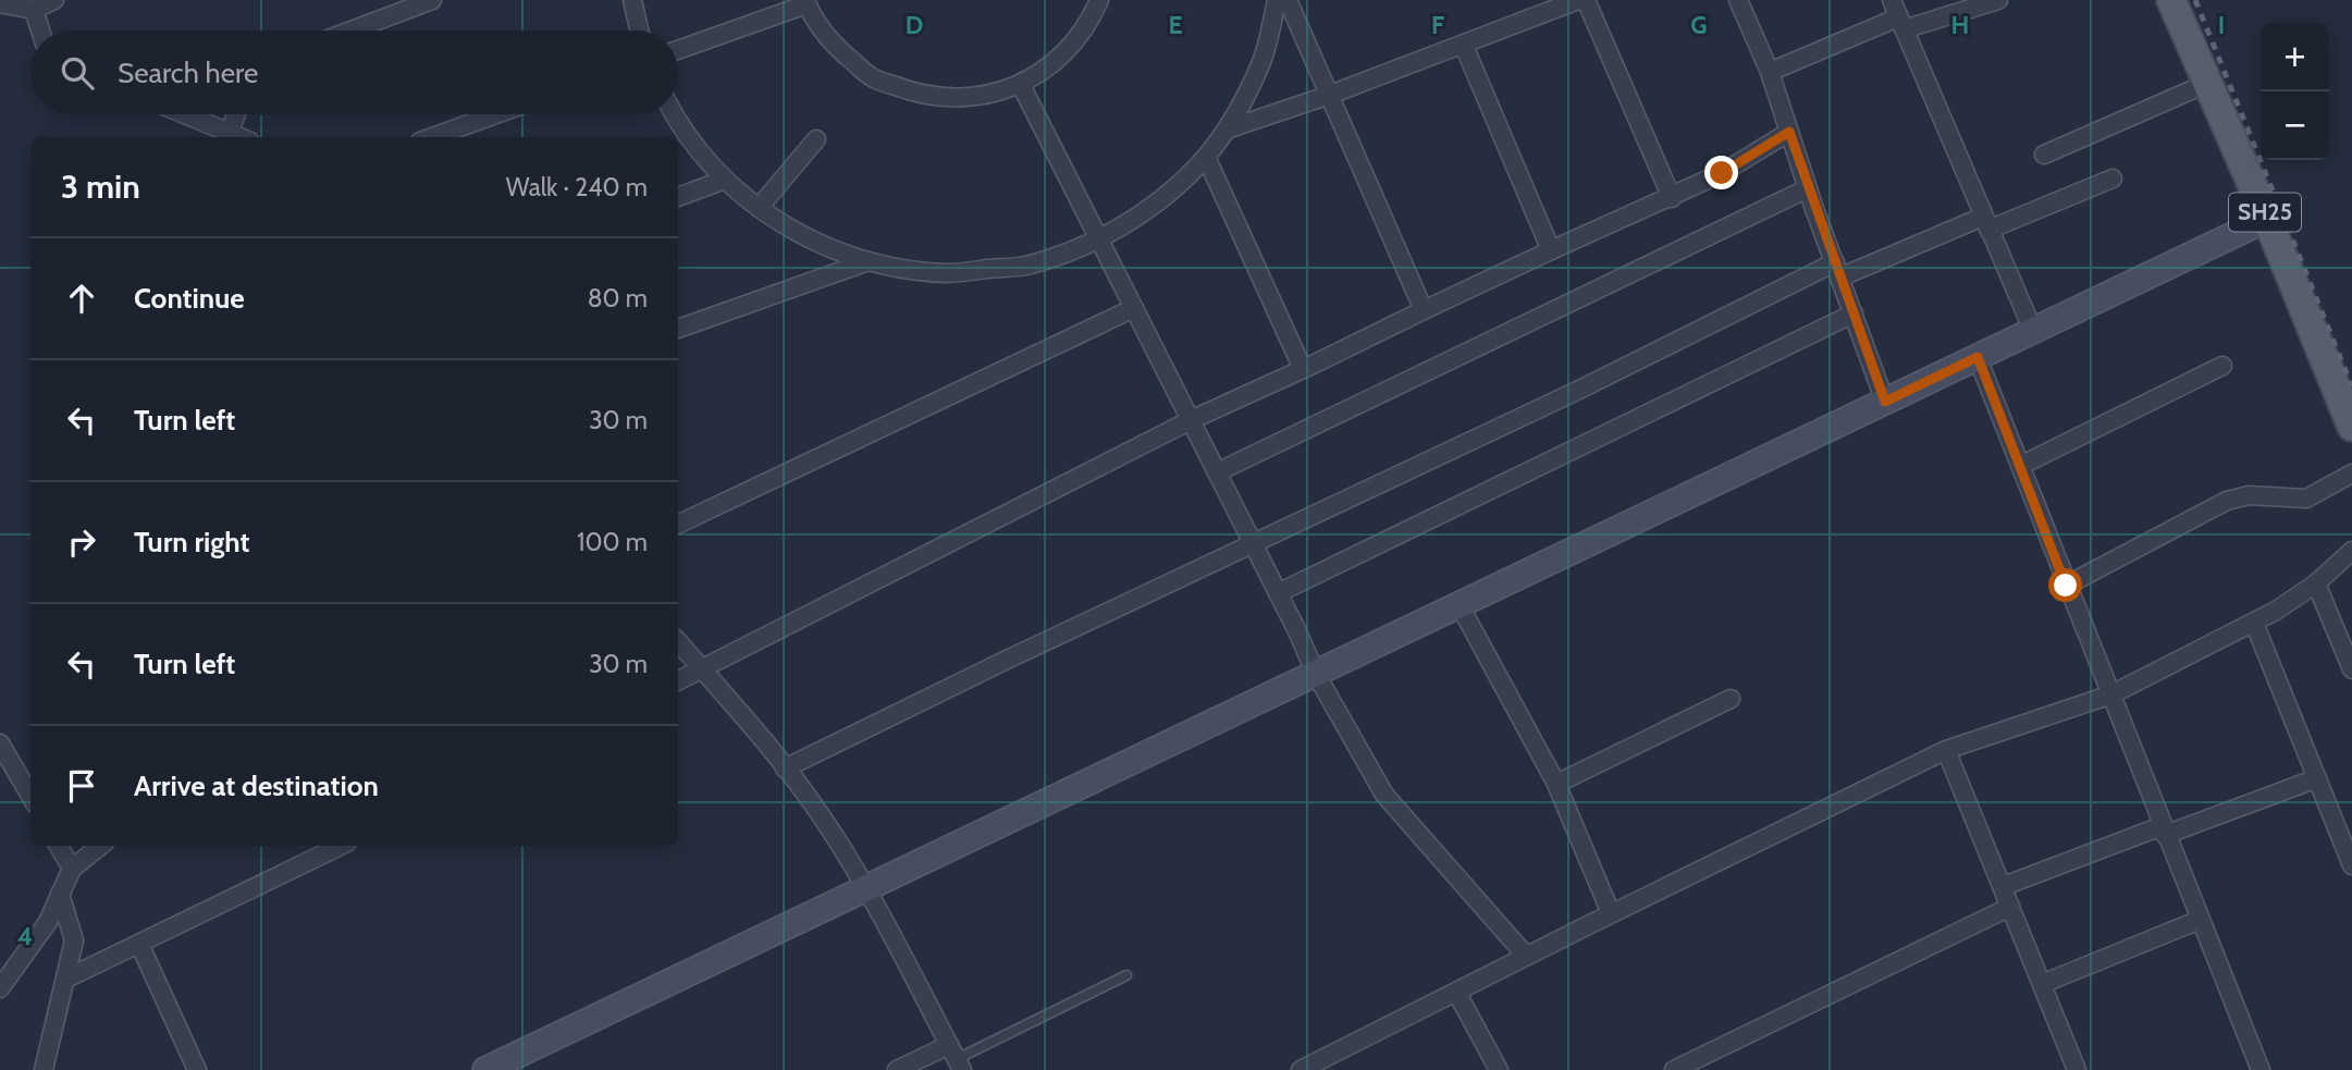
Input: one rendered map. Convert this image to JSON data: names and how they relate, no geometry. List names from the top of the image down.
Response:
{
  "streets": {
    "main road": ["SH25"]
  },
  "page": {
    "map_buttons": ["+", "−"],
    "search": "Search here",
    "heading": ["3 min", "Walk · 240 m"],
    "list": [
      ["Continue", "80 m"],
      ["Turn left", "30 m"],
      ["Turn right", "100 m"],
      ["Turn left", "30 m"],
      "Arrive at destination"
    ]
  },
  "grid": {
    "columns": [
      "D",
      "E",
      "F",
      "G",
      "H",
      "I"
    ],
    "rows": ["4"]
  }
}
